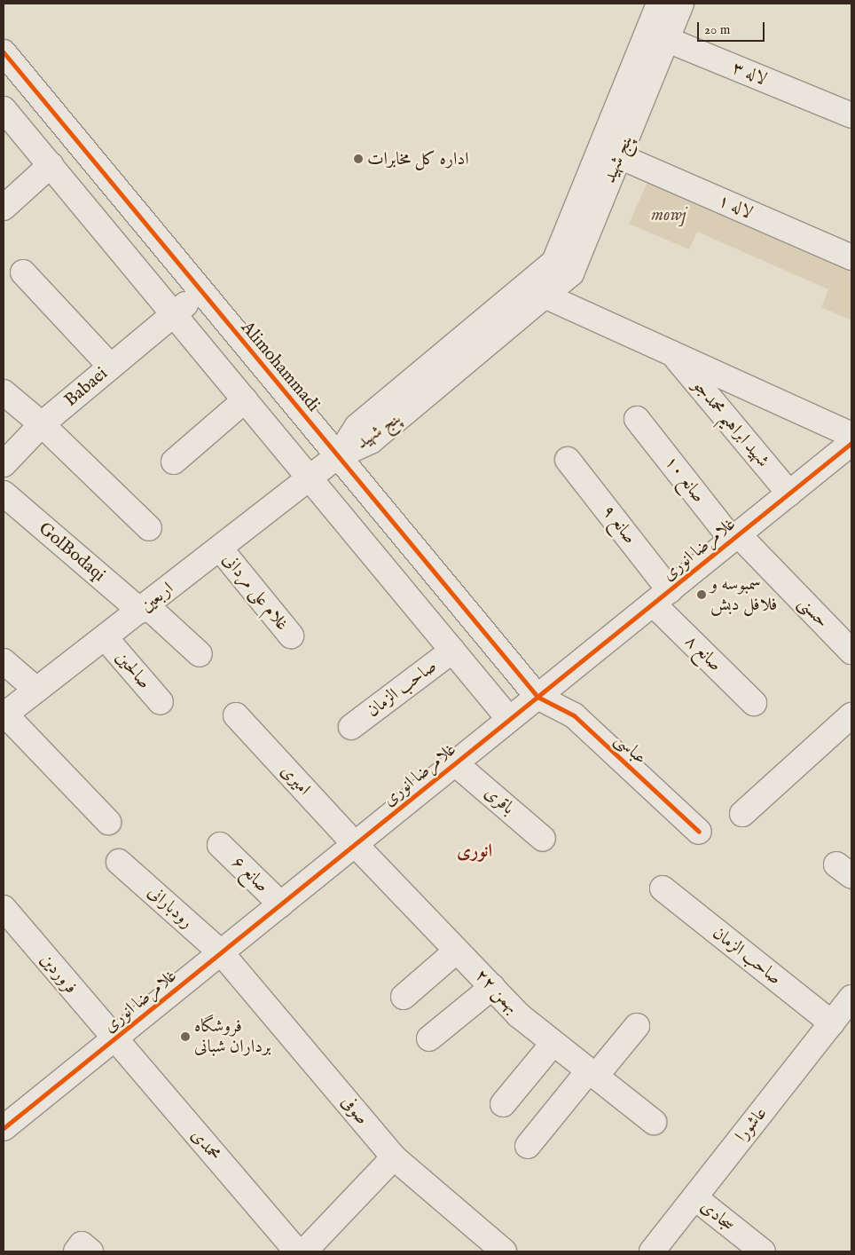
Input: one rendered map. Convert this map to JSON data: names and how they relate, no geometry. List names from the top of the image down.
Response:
{
  "streets": {
    "street": [
      "لاله ۳",
      "پنج شهید",
      "لاله ۱",
      "Alimohammadi",
      "Babaei",
      "شهید ابراهیم محمدجو",
      "صانع ۱۰",
      "صانع ۹",
      "غلامرضا انوری",
      "GolBodaqi",
      "غلام علی مردانی",
      "اربعین",
      "حسنی",
      "صانع ۸",
      "صالحین",
      "صاحب الزمان",
      "عباسی",
      "امیری",
      "باقری",
      "صانع ۶",
      "رودبارانی",
      "فروردین",
      "۲۲ بهمن",
      "صوفی",
      "عاشورا",
      "محمدی",
      "سجادی"
    ]
  },
  "crossings": [
    ["لاله ۳", "پنج شهید"],
    ["پنج شهید", "لاله ۱"],
    ["پنج شهید", "Alimohammadi"],
    ["پنج شهید", "اربعین"],
    ["Alimohammadi", "Babaei"],
    ["Alimohammadi", "غلامرضا انوری"],
    ["Alimohammadi", "عباسی"],
    ["شهید ابراهیم محمدجو", "غلامرضا انوری"],
    ["صانع ۱۰", "غلامرضا انوری"],
    ["صانع ۱۰", "حسنی"],
    ["صانع ۹", "غلامرضا انوری"],
    ["صانع ۹", "صانع ۸"],
    ["غلامرضا انوری", "حسنی"],
    ["غلامرضا انوری", "صانع ۸"],
    ["غلامرضا انوری", "عباسی"],
    ["غلامرضا انوری", "امیری"],
    ["غلامرضا انوری", "باقری"],
    ["غلامرضا انوری", "صانع ۶"],
    ["غلامرضا انوری", "رودبارانی"],
    ["غلامرضا انوری", "فروردین"],
    ["غلامرضا انوری", "۲۲ بهمن"],
    ["غلامرضا انوری", "صوفی"],
    ["غلامرضا انوری", "محمدی"],
    ["GolBodaqi", "اربعین"],
    ["غلام علی مردانی", "اربعین"],
    ["اربعین", "صالحین"],
    ["صاحب الزمان", "عاشورا"],
    ["امیری", "۲۲ بهمن"],
    ["رودبارانی", "صوفی"],
    ["فروردین", "محمدی"],
    ["عاشورا", "سجادی"]
  ],
  "districts": ["انوری"],
  "parks": ["mowj"],
  "places": ["اداره کل مخابرات", "سمبوسه و فلافل دبش", "فروشگاه برداران شبانی"],
  "scale_bar": "20 m"
}
